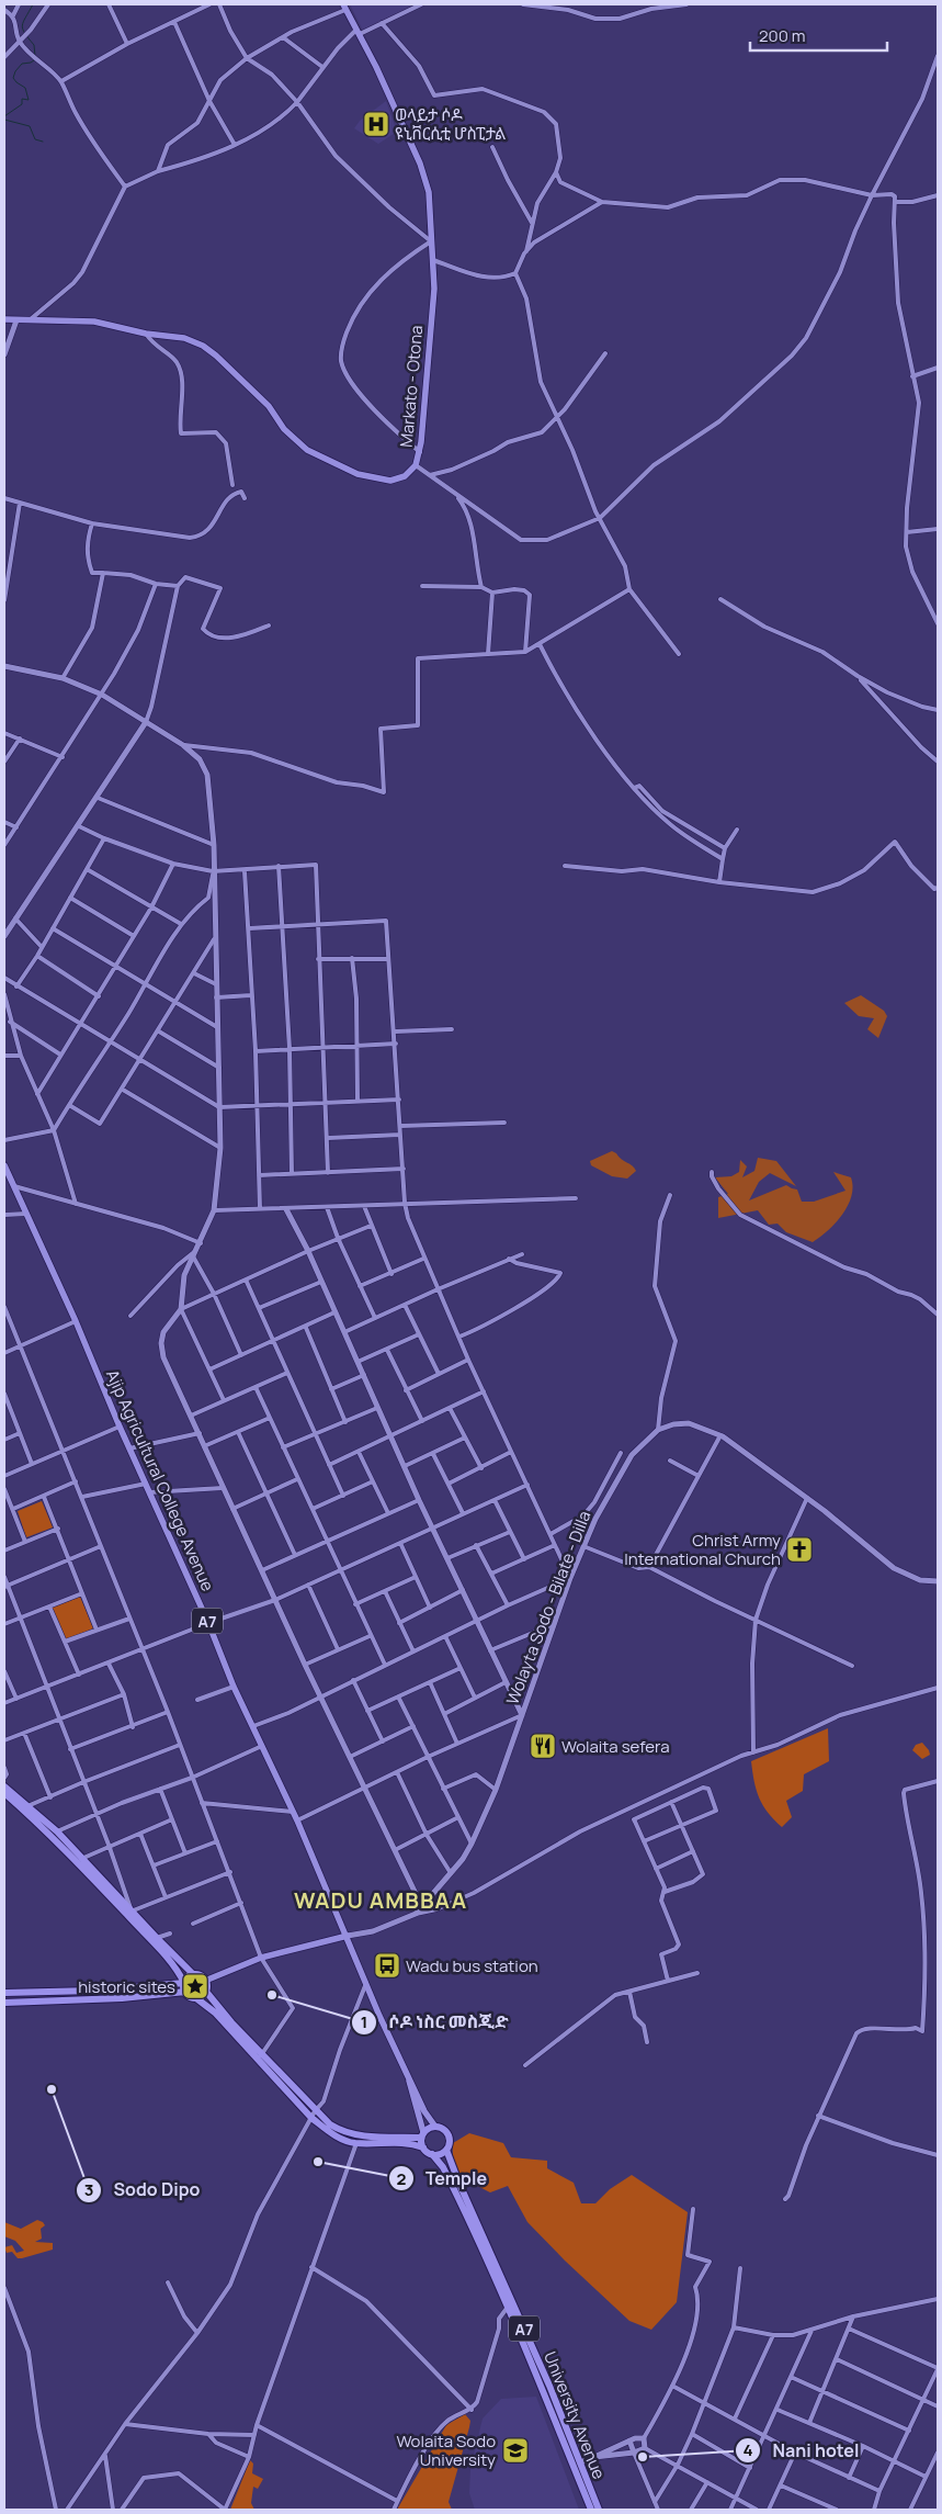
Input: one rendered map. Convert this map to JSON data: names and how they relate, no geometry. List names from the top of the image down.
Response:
{
  "streets": {
    "highway": ["A7", "University Avenue"],
    "main road": ["Markato - Otona", "Ajip Agricultural College Avenue", "Wolayta Sodo - Bilate - Dilla"]
  },
  "crossings": [
    ["Ajip Agricultural College Avenue", "Wolayta Sodo - Bilate - Dilla"],
    ["Ajip Agricultural College Avenue", "A7"],
    ["A7", "University Avenue"]
  ],
  "districts": ["WADU AMBBAA"],
  "places": {
    "hospital": ["ወላይታ ሶዶ ዩኒቨርሲቲ ሆስፒታል"],
    "church": ["Christ Army International Church"],
    "restaurant": ["Wolaita sefera"],
    "bus stop": ["Wadu bus station"],
    "place": ["historic sites"],
    "other": [
      "ሶዶ ነስር መስጂድ",
      "Sodo Dipo",
      "Temple",
      "Nani hotel"
    ],
    "school or university": ["Wolaita Sodo University"]
  },
  "scale_bar": "200 m"
}
